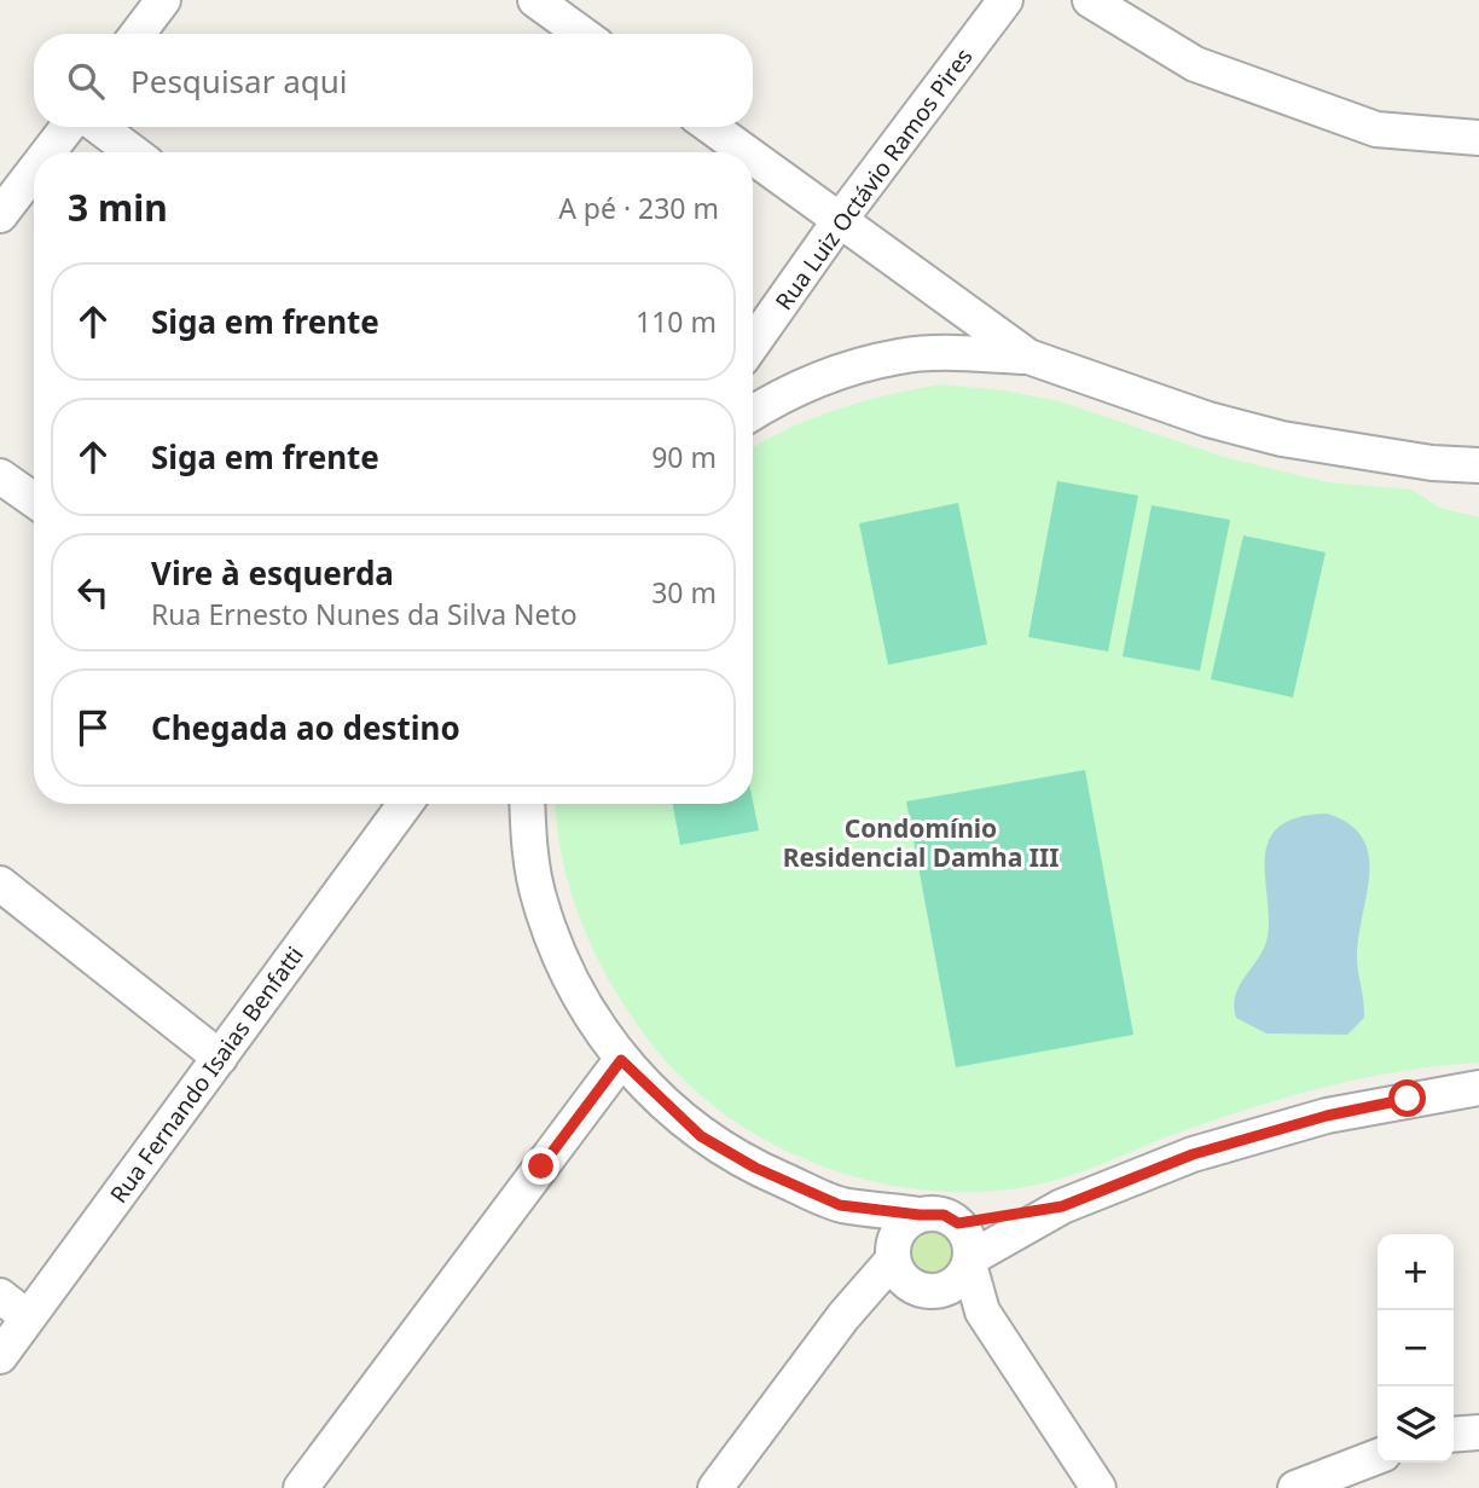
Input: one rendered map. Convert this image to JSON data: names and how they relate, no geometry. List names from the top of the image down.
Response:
{
  "streets": {
    "street": ["Rua Luiz Octávio Ramos Pires", "Rua Fernando Isaias Benfatti"]
  },
  "districts": ["Condomínio Residencial Damha III"],
  "page": {
    "search": "Pesquisar aqui",
    "heading": ["3 min", "A pé · 230 m"],
    "list": [
      ["Siga em frente", "110 m"],
      ["Siga em frente", "90 m"],
      ["Vire à esquerda", "Rua Ernesto Nunes da Silva Neto", "30 m"],
      "Chegada ao destino"
    ],
    "map_buttons": ["+", "−"]
  }
}
